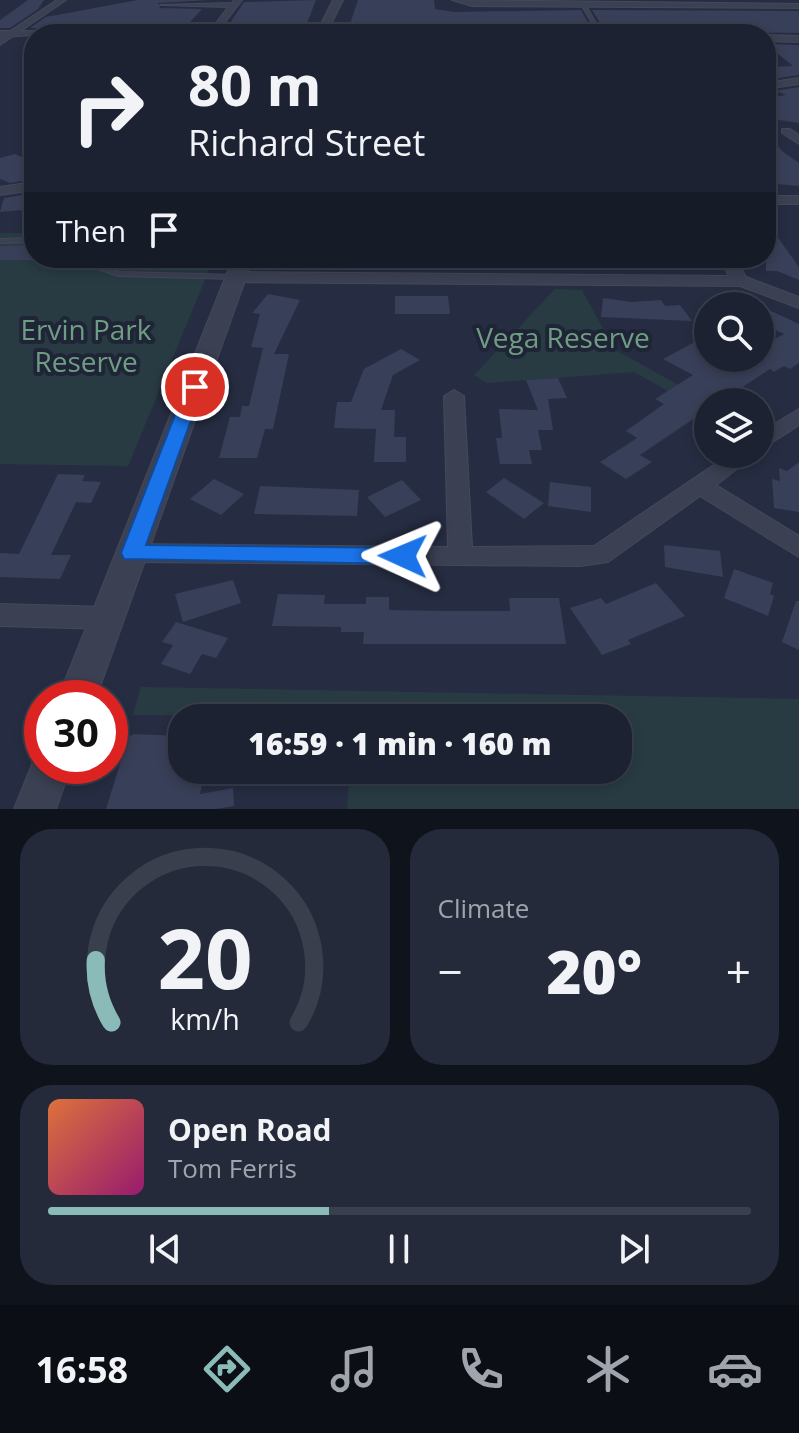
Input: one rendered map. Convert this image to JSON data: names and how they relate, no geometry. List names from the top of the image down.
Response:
{
  "parks": ["Ervin Park Reserve", "Vega Reserve"],
  "page": {
    "turn": ["80 m", "Richard Street"],
    "then": "Then",
    "limit": "30",
    "trip": "16:59 · 1 min · 160 m",
    "tile": "Climate",
    "heat": ["−", "20°", "+"],
    "song": ["Open Road", "Tom Ferris"],
    "tabs": "16:58",
    "gauge": ["20", "km/h"]
  }
}
